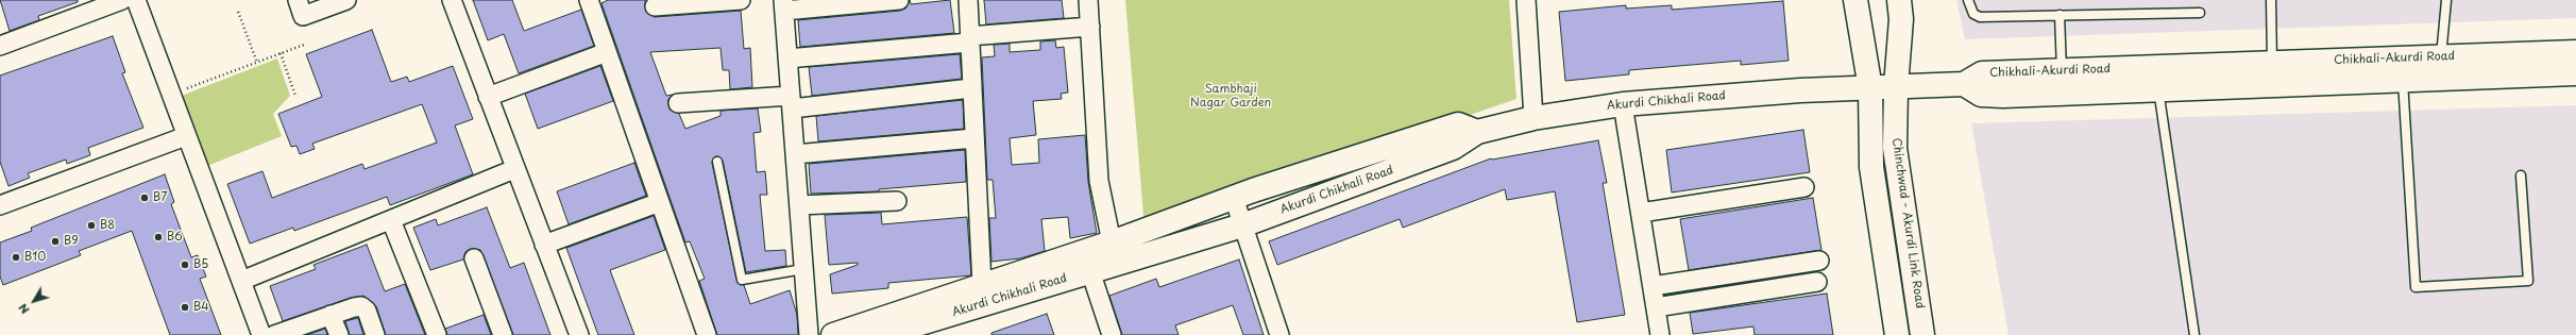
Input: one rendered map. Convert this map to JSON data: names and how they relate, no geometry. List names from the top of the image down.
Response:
{
  "streets": {
    "main road": ["Chikhali-Akurdi Road", "Akurdi Chikhali Road", "Chinchwad - Akurdi Link Road"]
  },
  "crossings": [
    ["Chikhali-Akurdi Road", "Akurdi Chikhali Road"],
    ["Akurdi Chikhali Road", "Chinchwad - Akurdi Link Road"]
  ],
  "parks": ["Sambhaji Nagar Garden"],
  "places": [
    "B7",
    "B8",
    "B6",
    "B9",
    "B10",
    "B5",
    "B4"
  ],
  "north": "bottom left"
}
